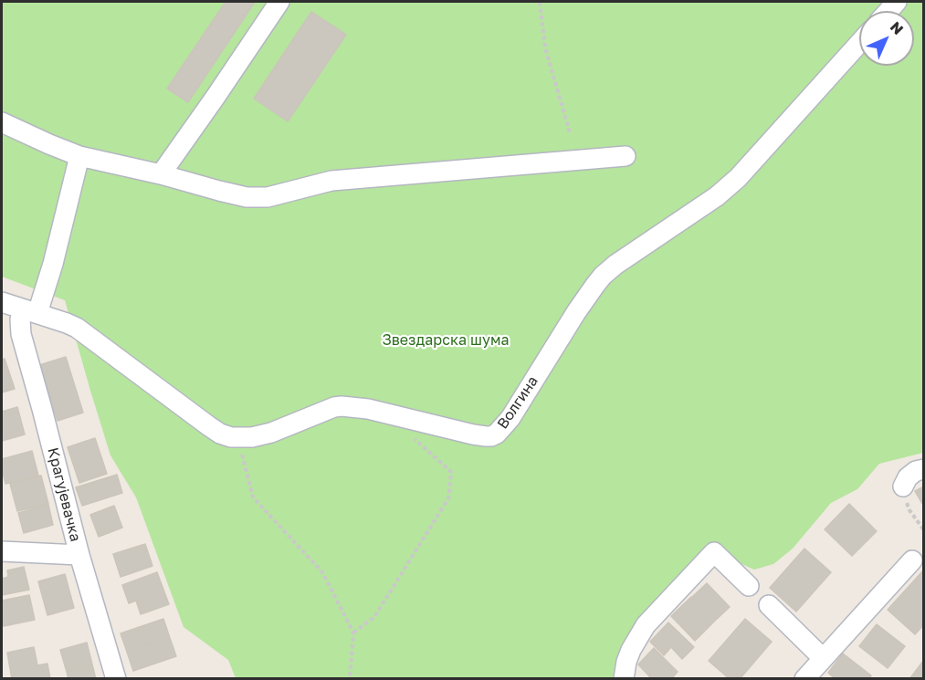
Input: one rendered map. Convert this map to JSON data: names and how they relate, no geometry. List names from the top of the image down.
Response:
{
  "streets": {
    "street": ["Волгина", "Крагујевачка"]
  },
  "crossings": [
    ["Волгина", "Крагујевачка"]
  ],
  "parks": ["Звездарска шума"],
  "north": "top right"
}
